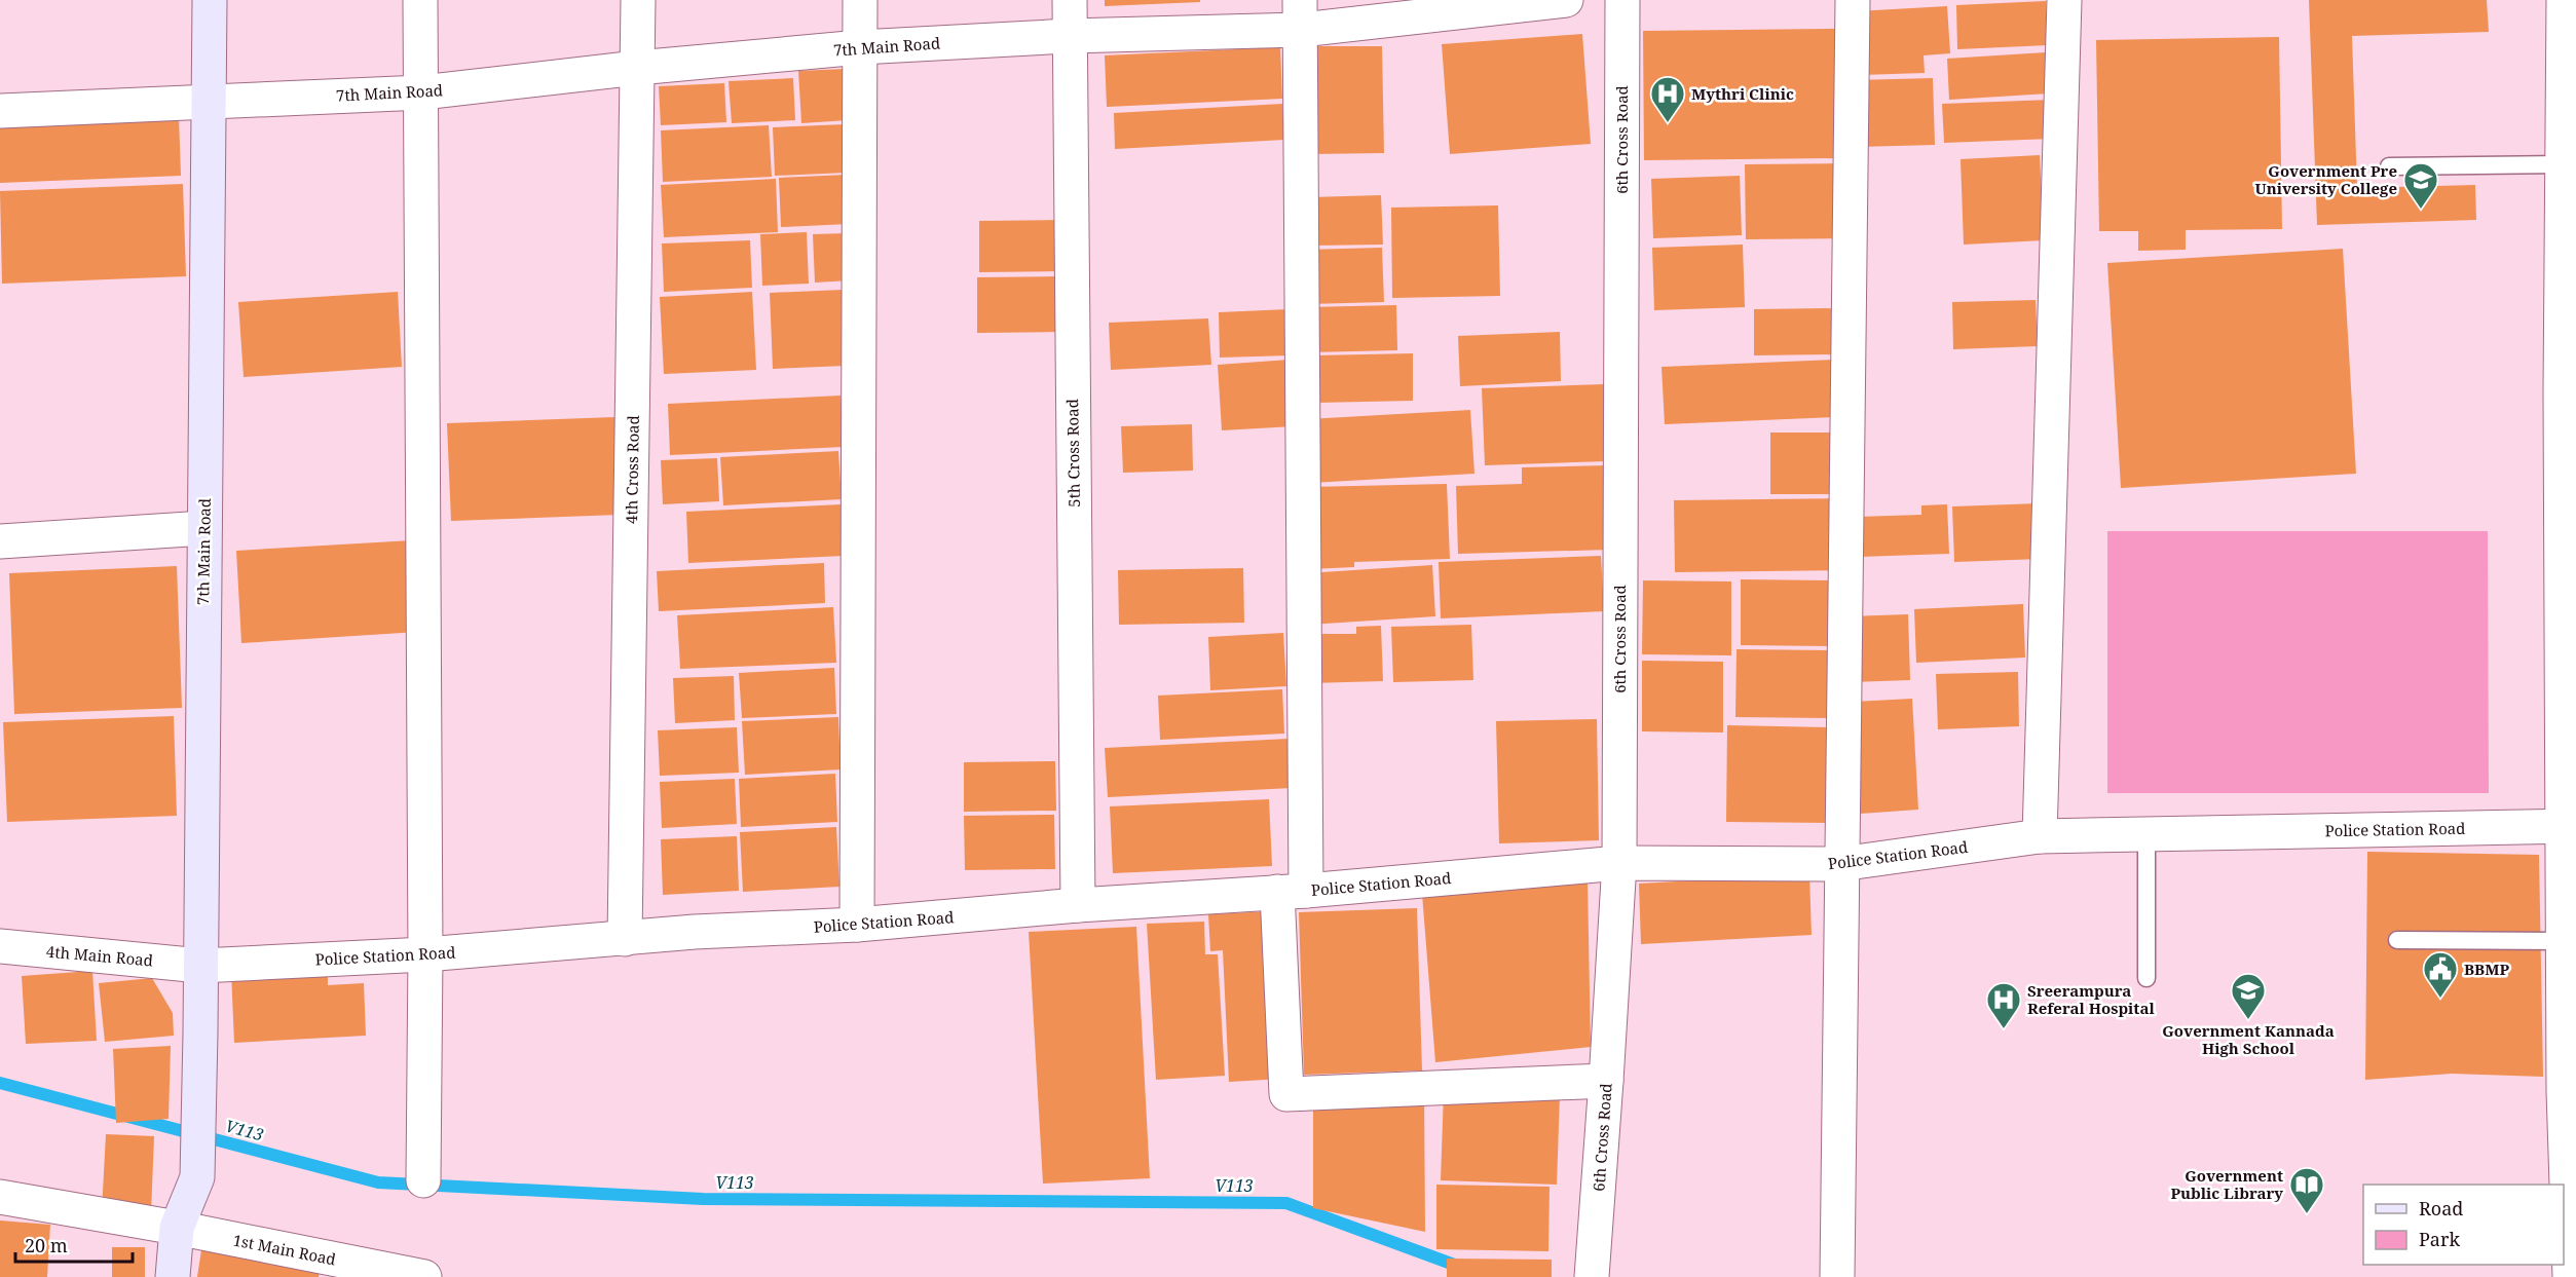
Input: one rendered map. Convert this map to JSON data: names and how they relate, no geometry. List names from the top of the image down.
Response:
{
  "streets": {
    "main road": ["7th Main Road"],
    "street": [
      "6th Cross Road",
      "5th Cross Road",
      "4th Cross Road",
      "Police Station Road",
      "4th Main Road",
      "1st Main Road"
    ]
  },
  "crossings": [
    ["7th Main Road", "5th Cross Road"],
    ["7th Main Road", "4th Cross Road"],
    ["7th Main Road", "Police Station Road"],
    ["7th Main Road", "4th Main Road"],
    ["7th Main Road", "1st Main Road"],
    ["6th Cross Road", "Police Station Road"],
    ["5th Cross Road", "Police Station Road"],
    ["4th Cross Road", "Police Station Road"],
    ["Police Station Road", "4th Main Road"]
  ],
  "water": ["V113"],
  "places": {
    "hospital": ["Mythri Clinic", "Sreerampura Referal Hospital"],
    "school or university": ["Government Pre University College", "Government Kannada High School"],
    "public building": ["BBMP"],
    "library": ["Government Public Library"]
  },
  "legend": ["Road", "Park"],
  "scale_bar": "20 m"
}
